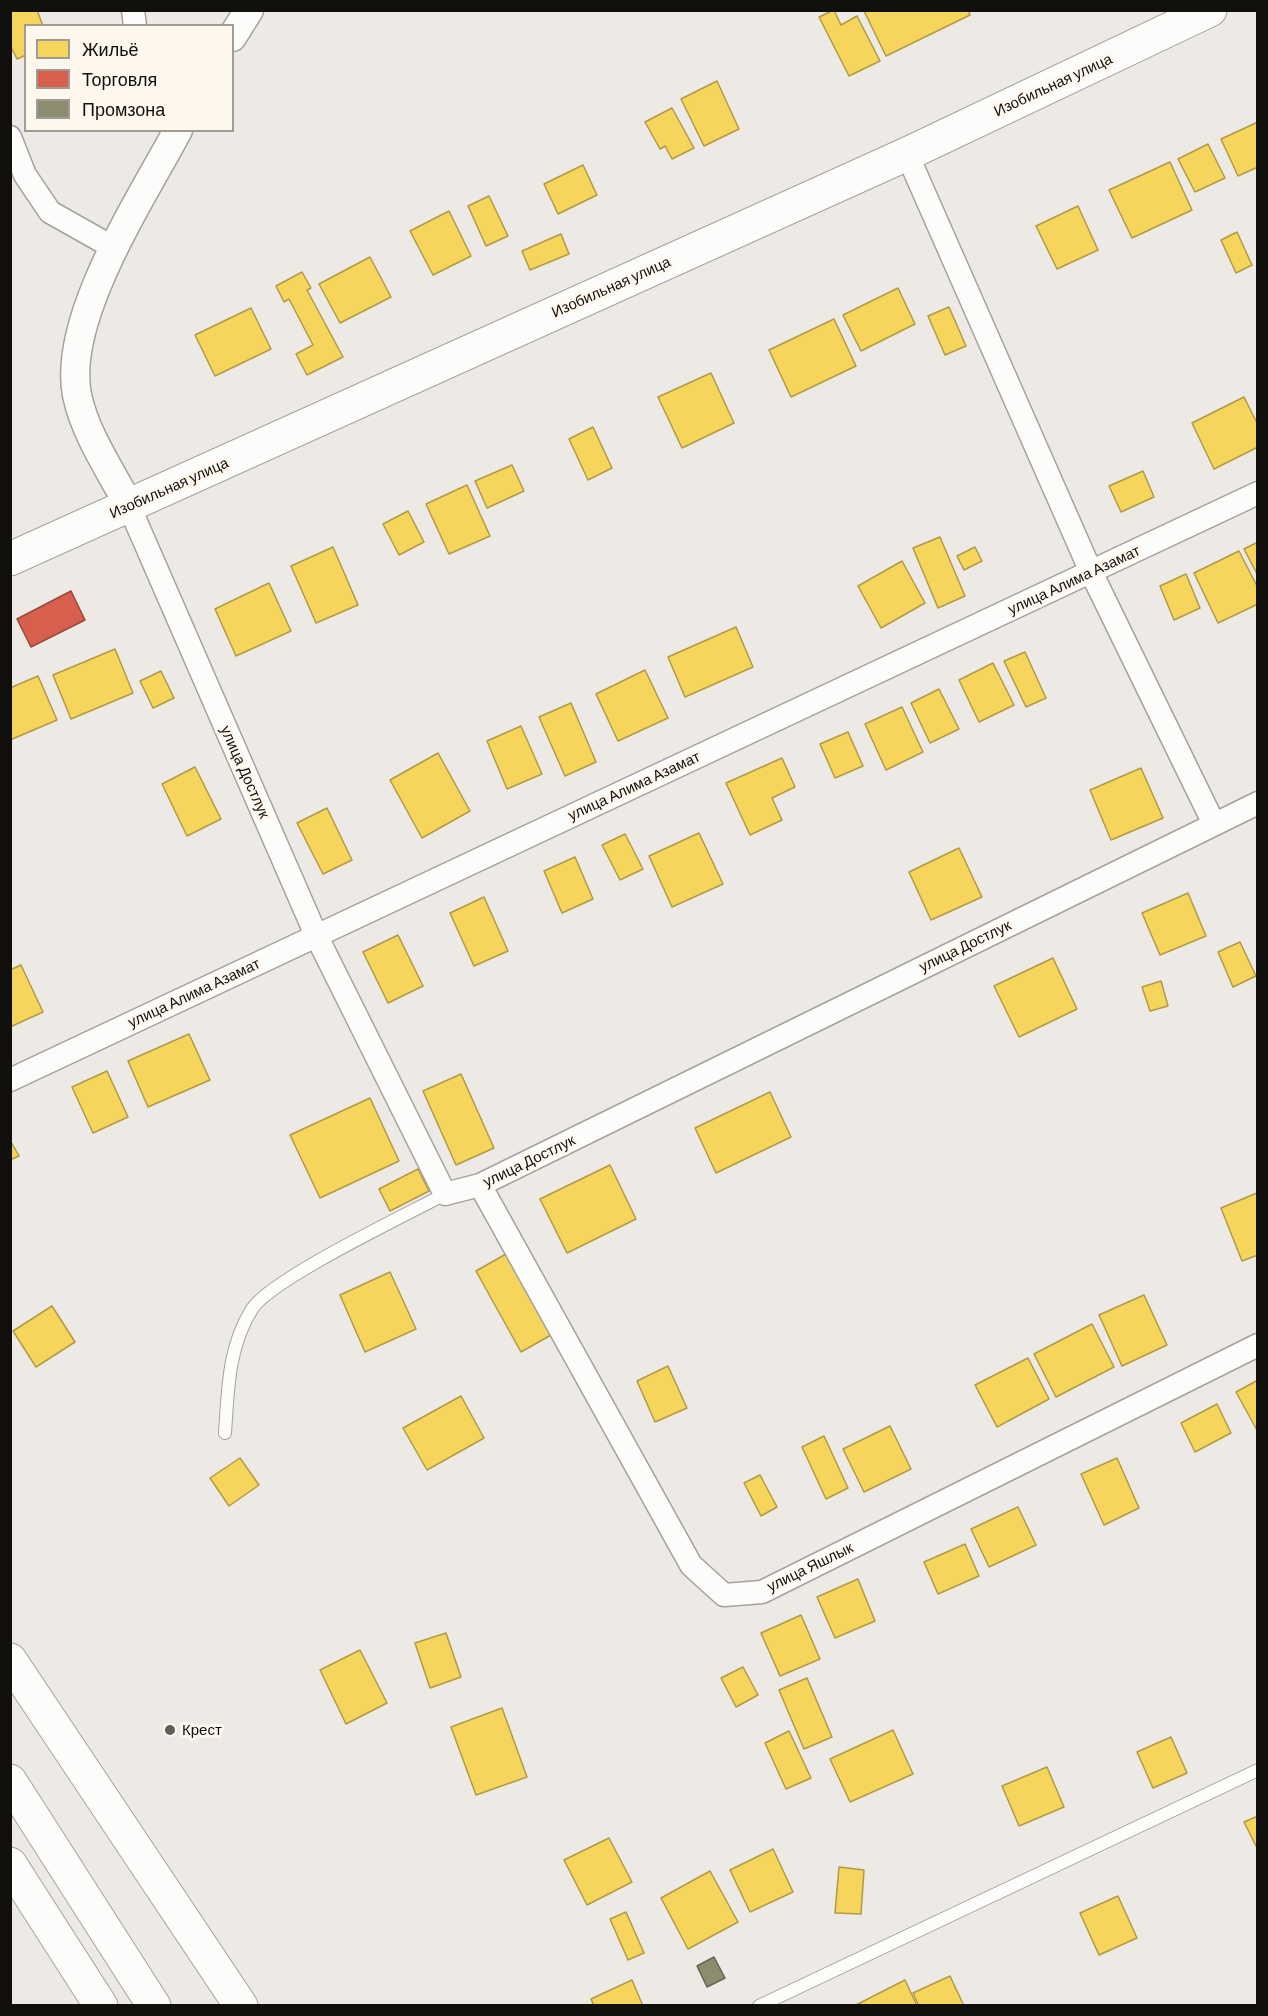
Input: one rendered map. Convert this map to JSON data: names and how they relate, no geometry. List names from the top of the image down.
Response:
{
  "streets": {
    "main road": ["Изобильная улица"],
    "street": ["улица Алима Азамат", "улица Достлук", "улица Яшлык"]
  },
  "crossings": [
    ["Изобильная улица", "улица Достлук"],
    ["улица Алима Азамат", "улица Достлук"],
    ["улица Достлук", "улица Яшлык"]
  ],
  "places": ["Крест"],
  "legend": ["Жильё", "Торговля", "Промзона"]
}
